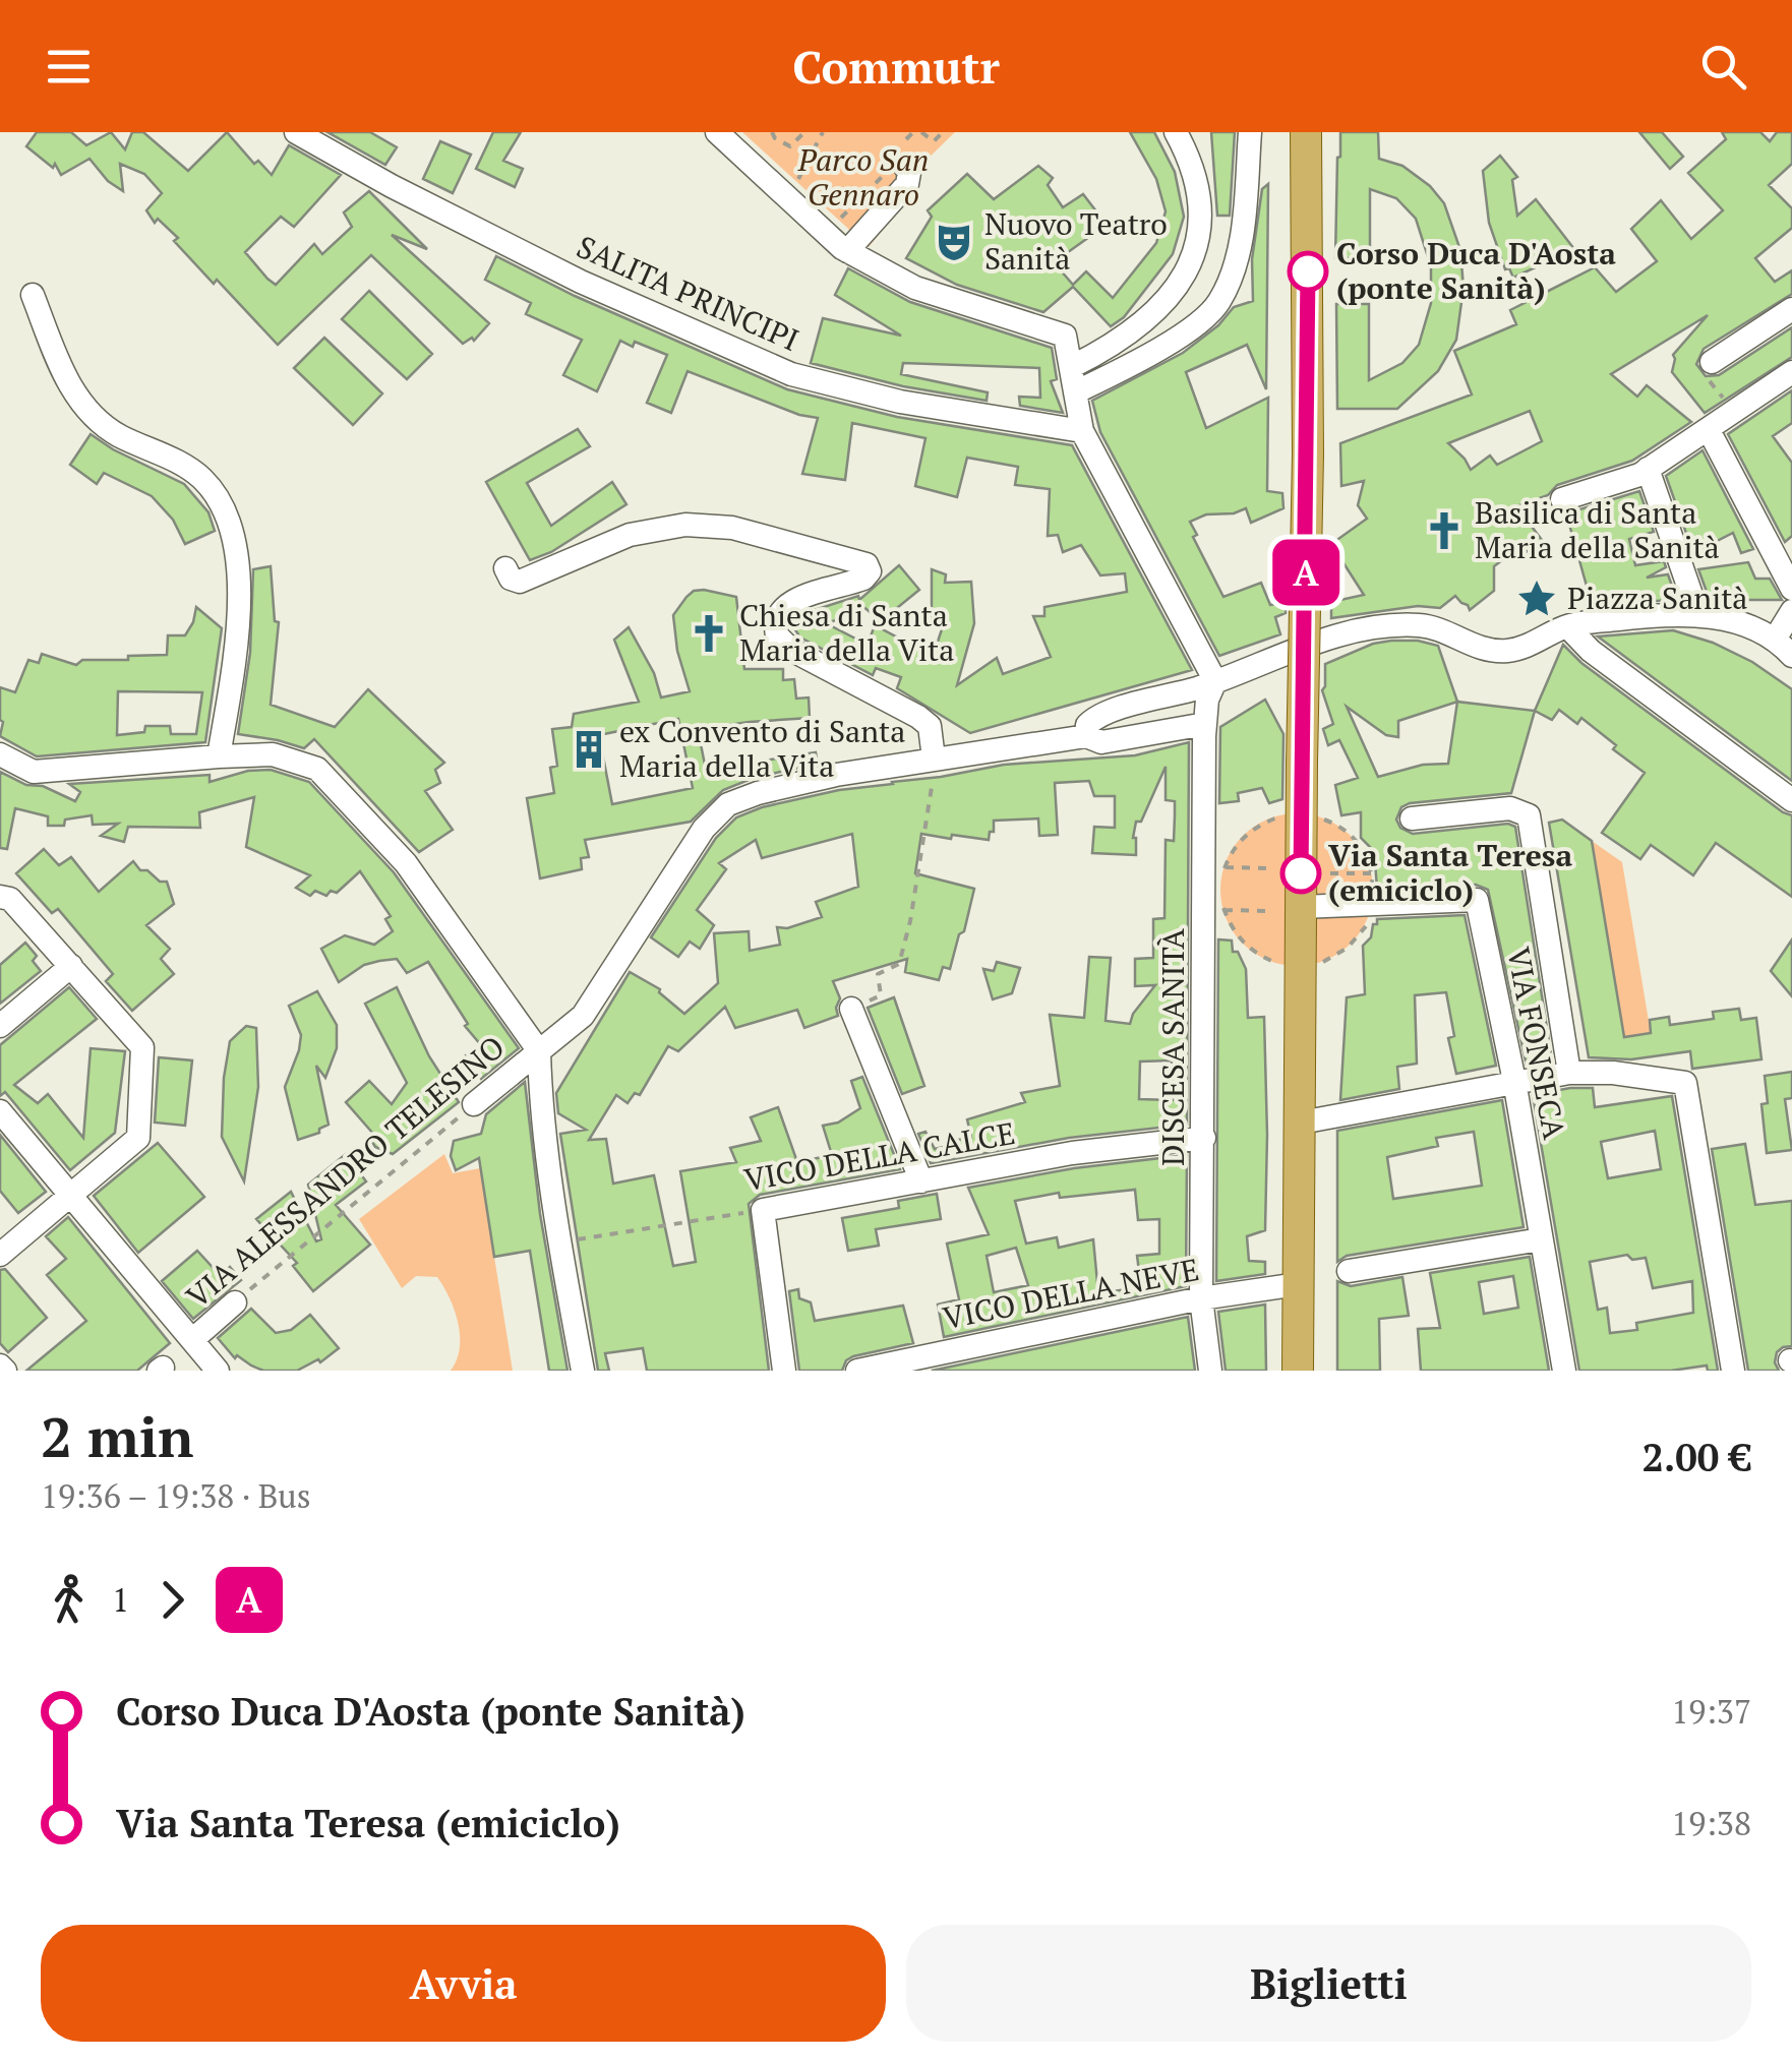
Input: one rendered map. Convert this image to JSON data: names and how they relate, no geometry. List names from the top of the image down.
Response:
{
  "streets": {
    "street": [
      "SALITA PRINCIPI",
      "VIA FONSECA",
      "DISCESA SANITÀ",
      "VICO DELLA CALCE",
      "VIA ALESSANDRO TELESINO",
      "VICO DELLA NEVE"
    ]
  },
  "crossings": [
    ["DISCESA SANITÀ", "VICO DELLA CALCE"],
    ["DISCESA SANITÀ", "VICO DELLA NEVE"]
  ],
  "parks": ["Parco San Gennaro"],
  "places": {
    "theatre": ["Nuovo Teatro Sanità"],
    "other": ["Corso Duca D'Aosta (ponte Sanità)", "Via Santa Teresa (emiciclo)"],
    "church": ["Basilica di Santa Maria della Sanità", "Chiesa di Santa Maria della Vita"],
    "place": ["Piazza Sanità"],
    "building": ["ex Convento di Santa Maria della Vita"]
  },
  "lines": ["bus line A"],
  "page": {
    "header": "Commutr",
    "on_map": "A",
    "heading": ["2 min", "19:36 – 19:38 · Bus", "2.00 €"],
    "legs": ["1", "A"],
    "list": [
      {
        "name": "Corso Duca D'Aosta (ponte Sanità)",
        "value": "19:37"
      },
      {
        "name": "Via Santa Teresa (emiciclo)",
        "value": "19:38"
      }
    ],
    "buttons": ["Avvia", "Biglietti"]
  }
}
